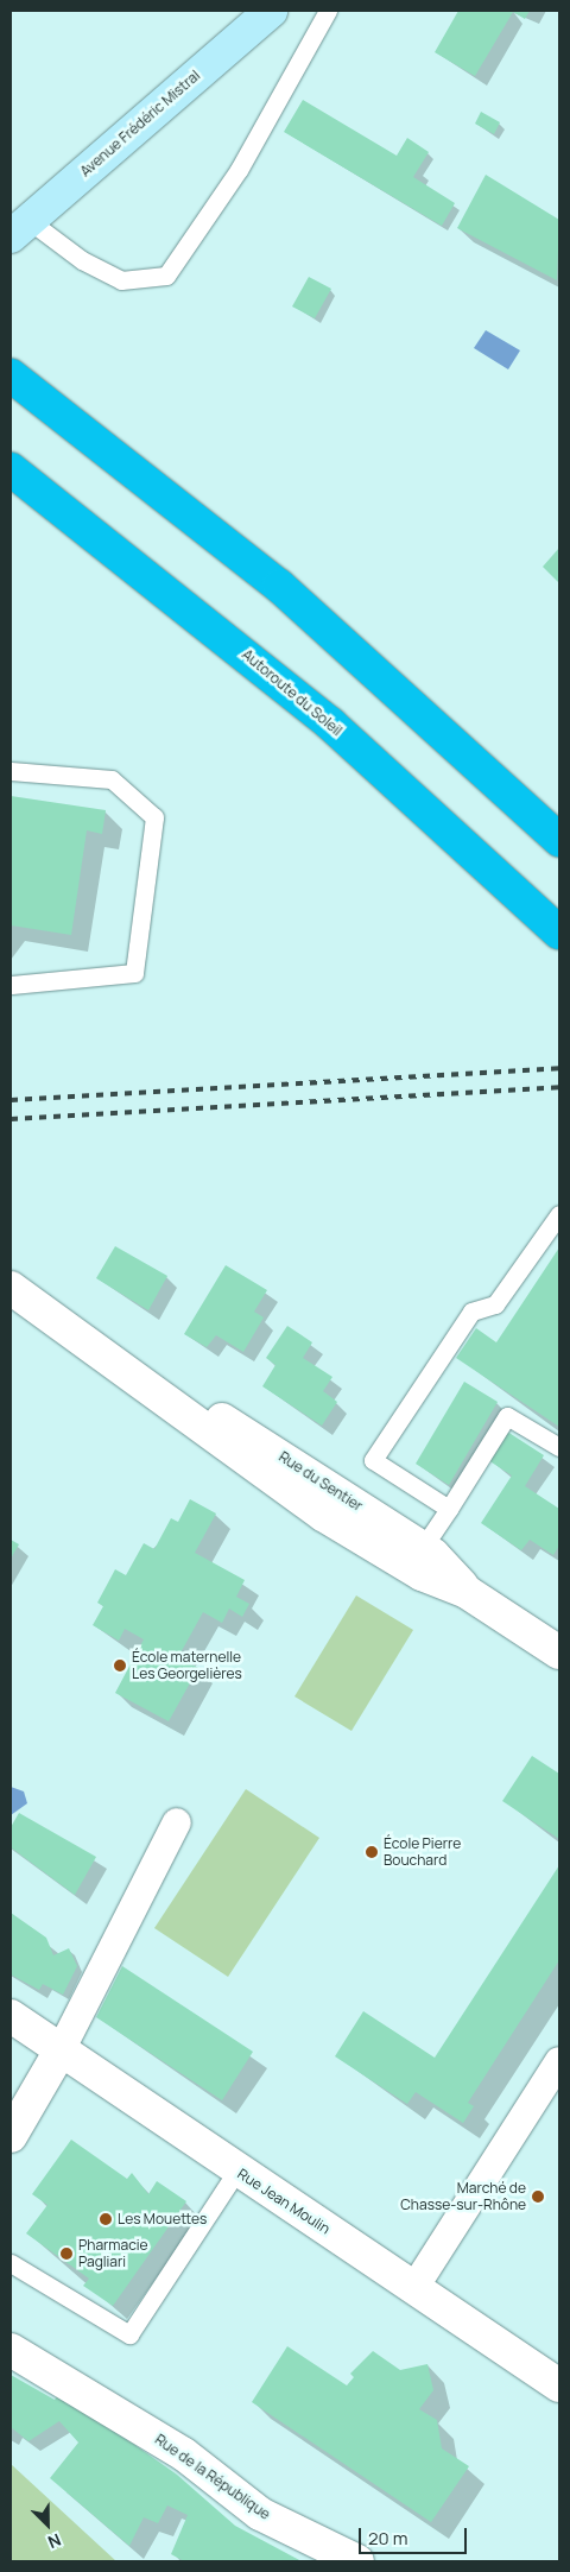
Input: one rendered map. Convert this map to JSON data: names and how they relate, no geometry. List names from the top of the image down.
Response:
{
  "streets": {
    "highway": ["Autoroute du Soleil"],
    "main road": ["Avenue Frédéric Mistral"],
    "street": ["Rue du Sentier", "Rue Jean Moulin", "Rue de la République"]
  },
  "places": [
    "École maternelle Les Georgelières",
    "École Pierre Bouchard",
    "Marché de Chasse-sur-Rhône",
    "Les Mouettes",
    "Pharmacie Pagliari"
  ],
  "scale_bar": "20 m",
  "north": "bottom right"
}
